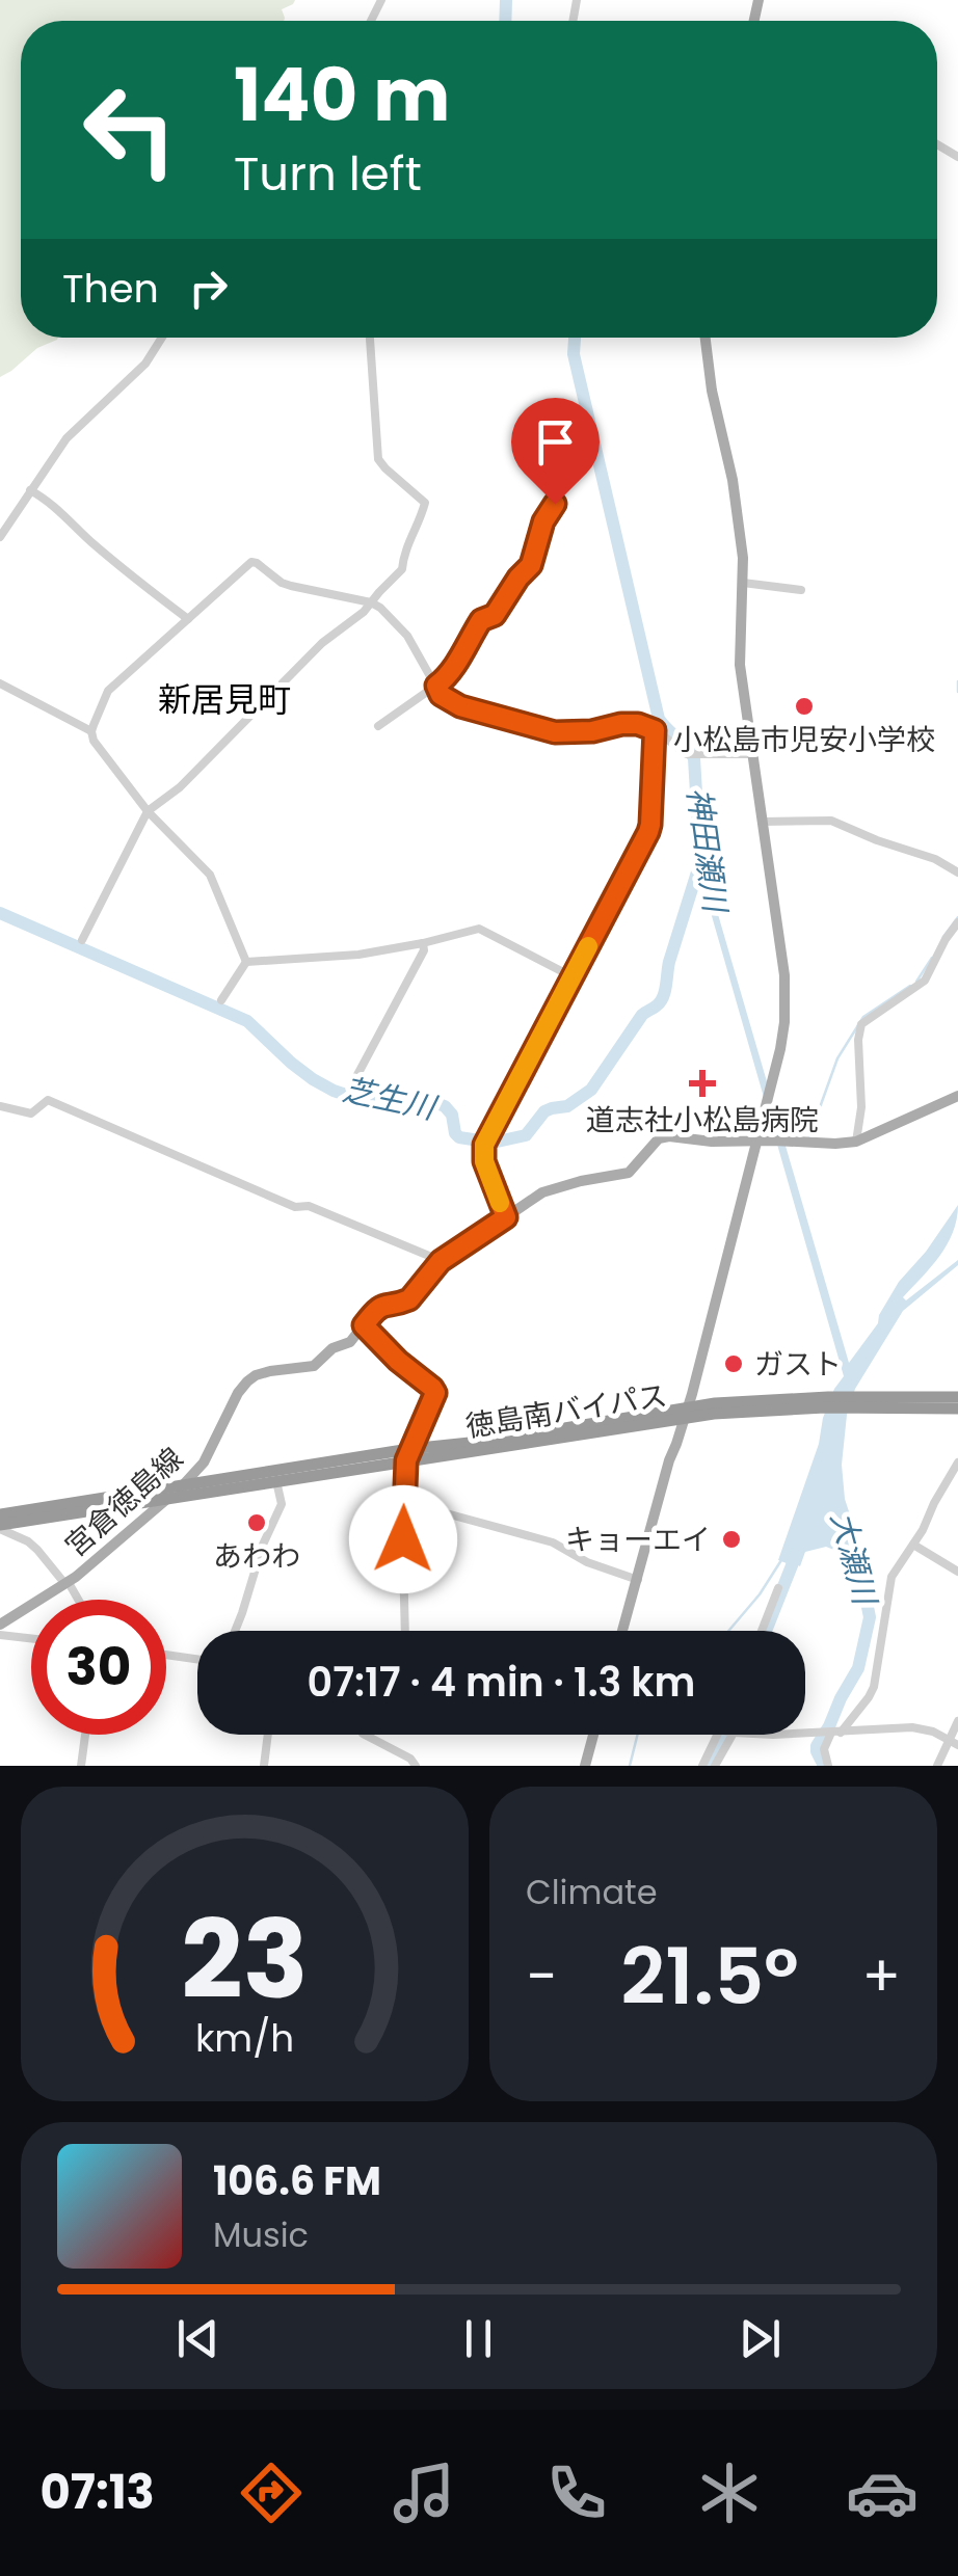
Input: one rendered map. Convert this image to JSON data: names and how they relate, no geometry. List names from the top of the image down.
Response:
{
  "streets": {
    "highway": ["徳島南バイパス"],
    "main road": ["宮倉徳島線"]
  },
  "crossings": [
    ["徳島南バイパス", "宮倉徳島線"]
  ],
  "districts": ["新居見町"],
  "water": ["神田瀬川", "芝生川", "大瀬川"],
  "places": {
    "other": [
      "小松島市児安小学校",
      "ガスト",
      "あわわ",
      "キョーエイ"
    ],
    "health": ["道志社小松島病院"]
  },
  "page": {
    "turn": ["140 m", "Turn left"],
    "then": "Then",
    "limit": "30",
    "trip": "07:17 · 4 min · 1.3 km",
    "tile": "Climate",
    "heat": ["−", "21.5°", "+"],
    "song": ["106.6 FM", "Music"],
    "tabs": "07:13",
    "gauge": ["23", "km/h"]
  }
}
